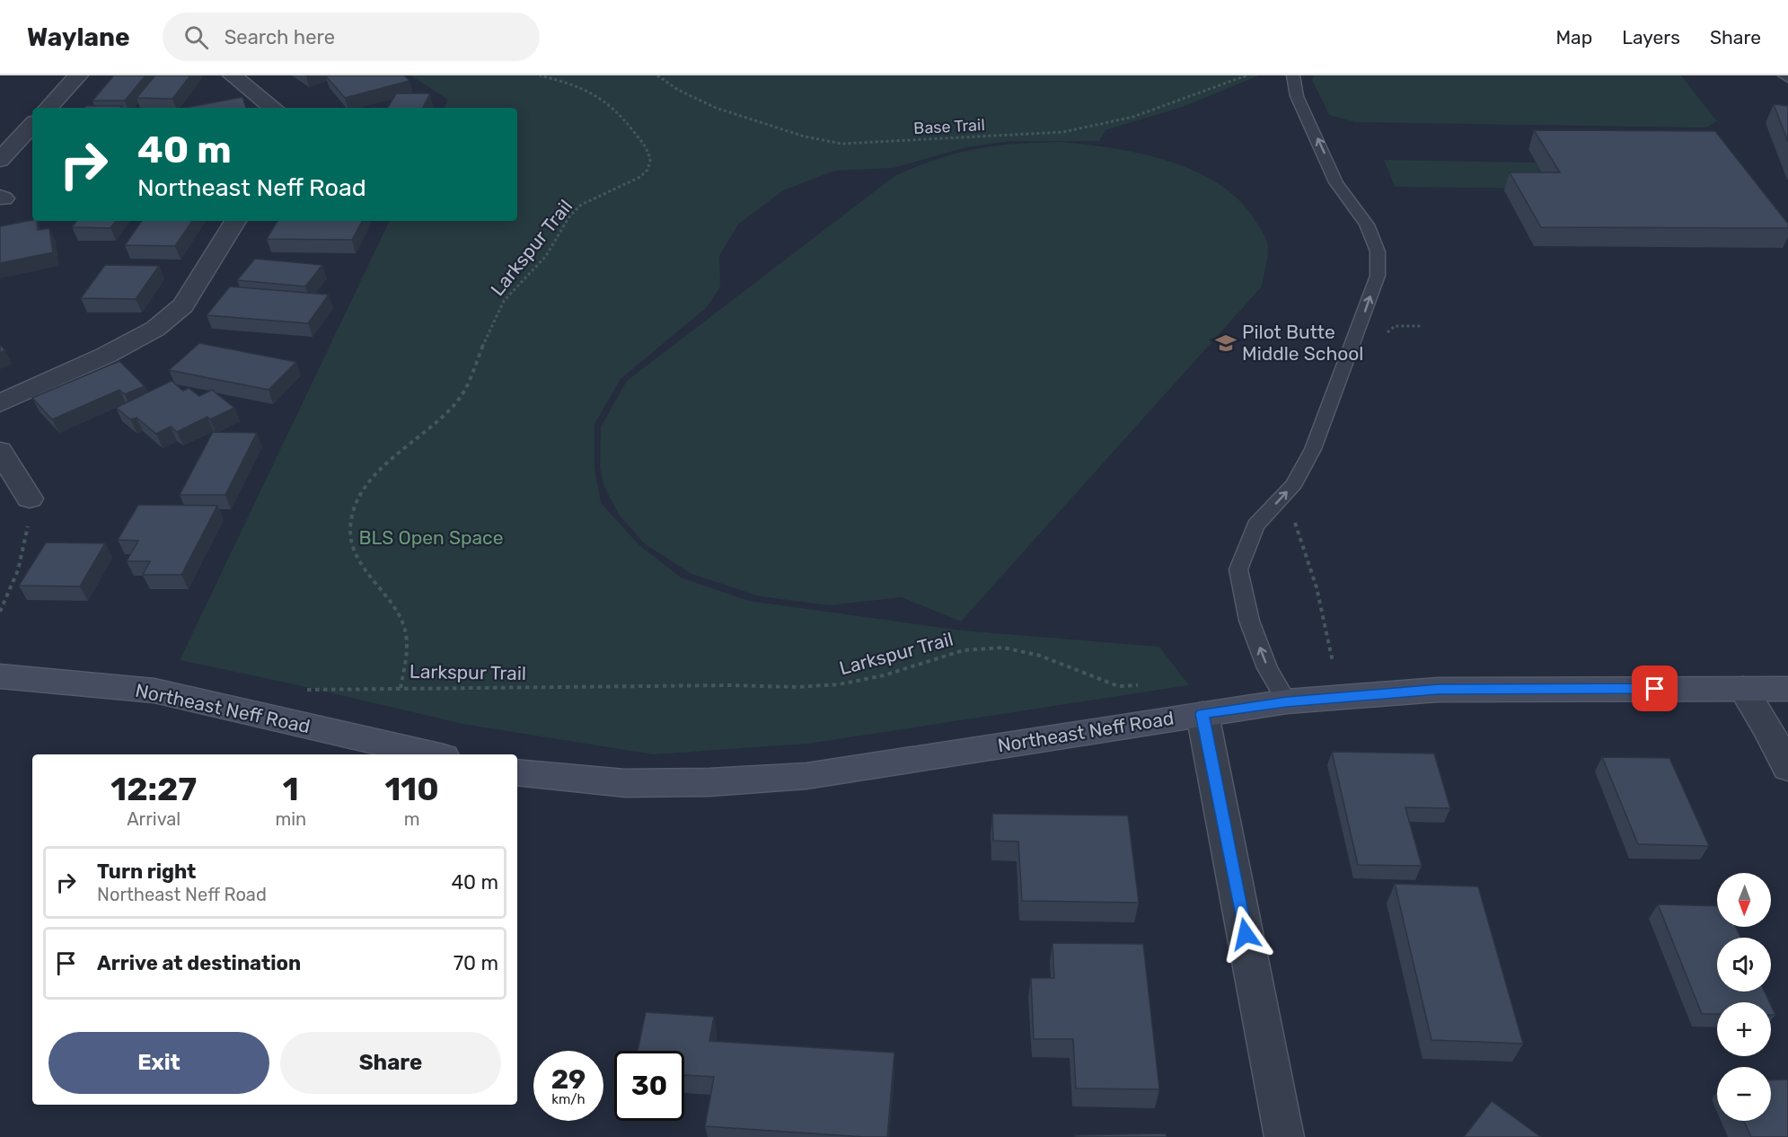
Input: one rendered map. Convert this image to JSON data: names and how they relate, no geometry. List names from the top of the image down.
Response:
{
  "streets": {
    "main road": ["Northeast Neff Road"],
    "path": ["Base Trail", "Larkspur Trail"]
  },
  "parks": ["BLS Open Space"],
  "places": {
    "school or university": ["Pilot Butte Middle School"]
  },
  "north": "bottom",
  "page": {
    "header": "Waylane",
    "search": "Search here",
    "nav": ["Map", "Layers", "Share"],
    "turn": ["40 m", "Northeast Neff Road"],
    "eta": [
      "12:27",
      "Arrival",
      "1",
      "min",
      "110",
      "m"
    ],
    "list": [
      {
        "name": "Turn right",
        "note": "Northeast Neff Road",
        "value": "40 m"
      },
      {
        "name": "Arrive at destination",
        "value": "70 m"
      }
    ],
    "map_buttons": ["+", "−"],
    "buttons": ["Exit", "Share"],
    "speed": "29 km/h",
    "limit": "30"
  }
}
